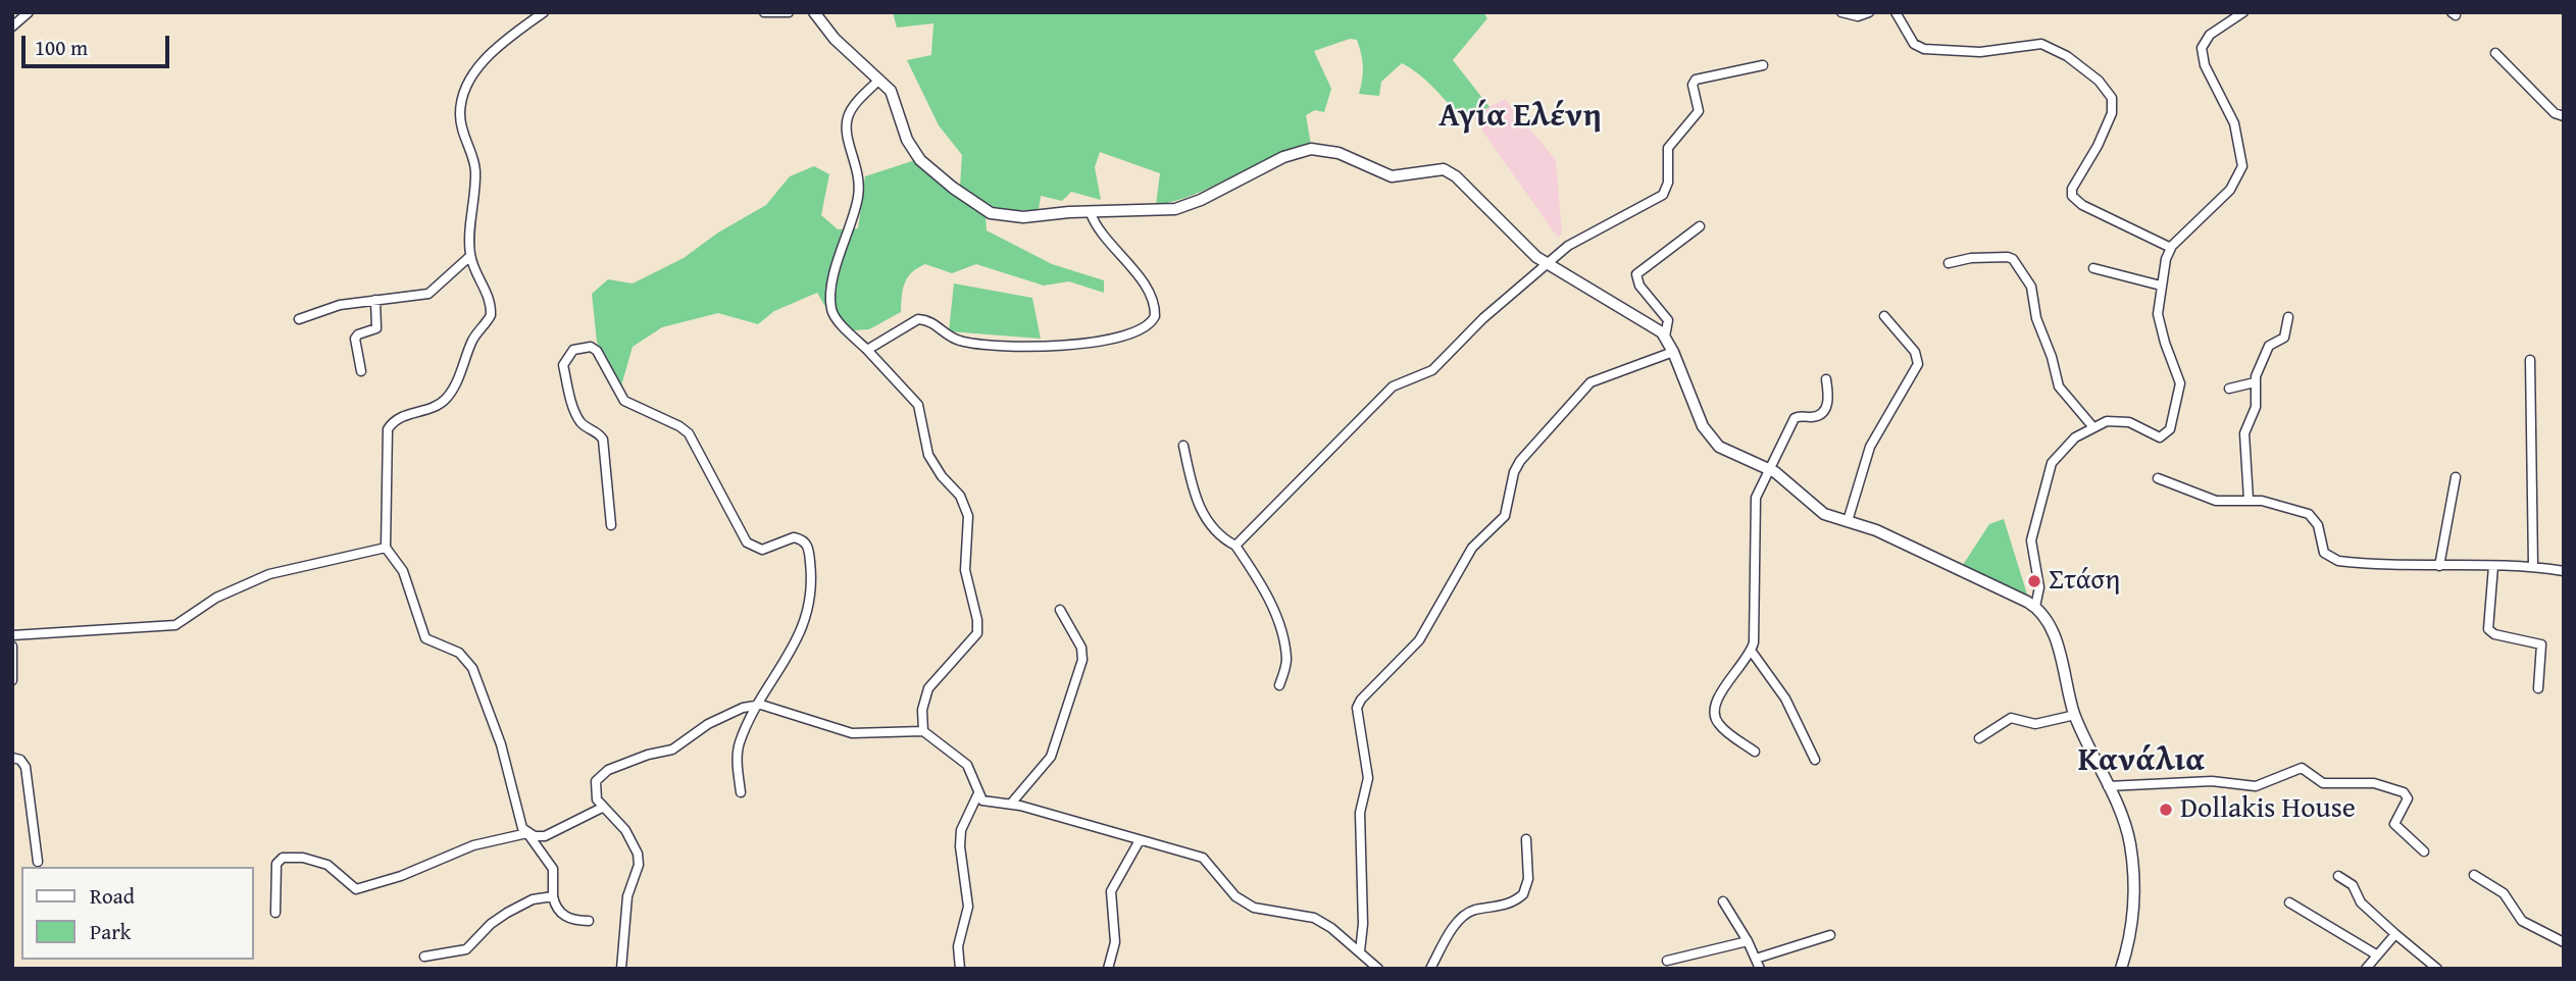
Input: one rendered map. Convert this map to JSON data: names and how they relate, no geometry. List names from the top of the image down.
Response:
{
  "districts": ["Αγία Ελένη", "Κανάλια"],
  "places": ["Στάση", "Dollakis House"],
  "legend": ["Road", "Park"],
  "scale_bar": "100 m"
}
